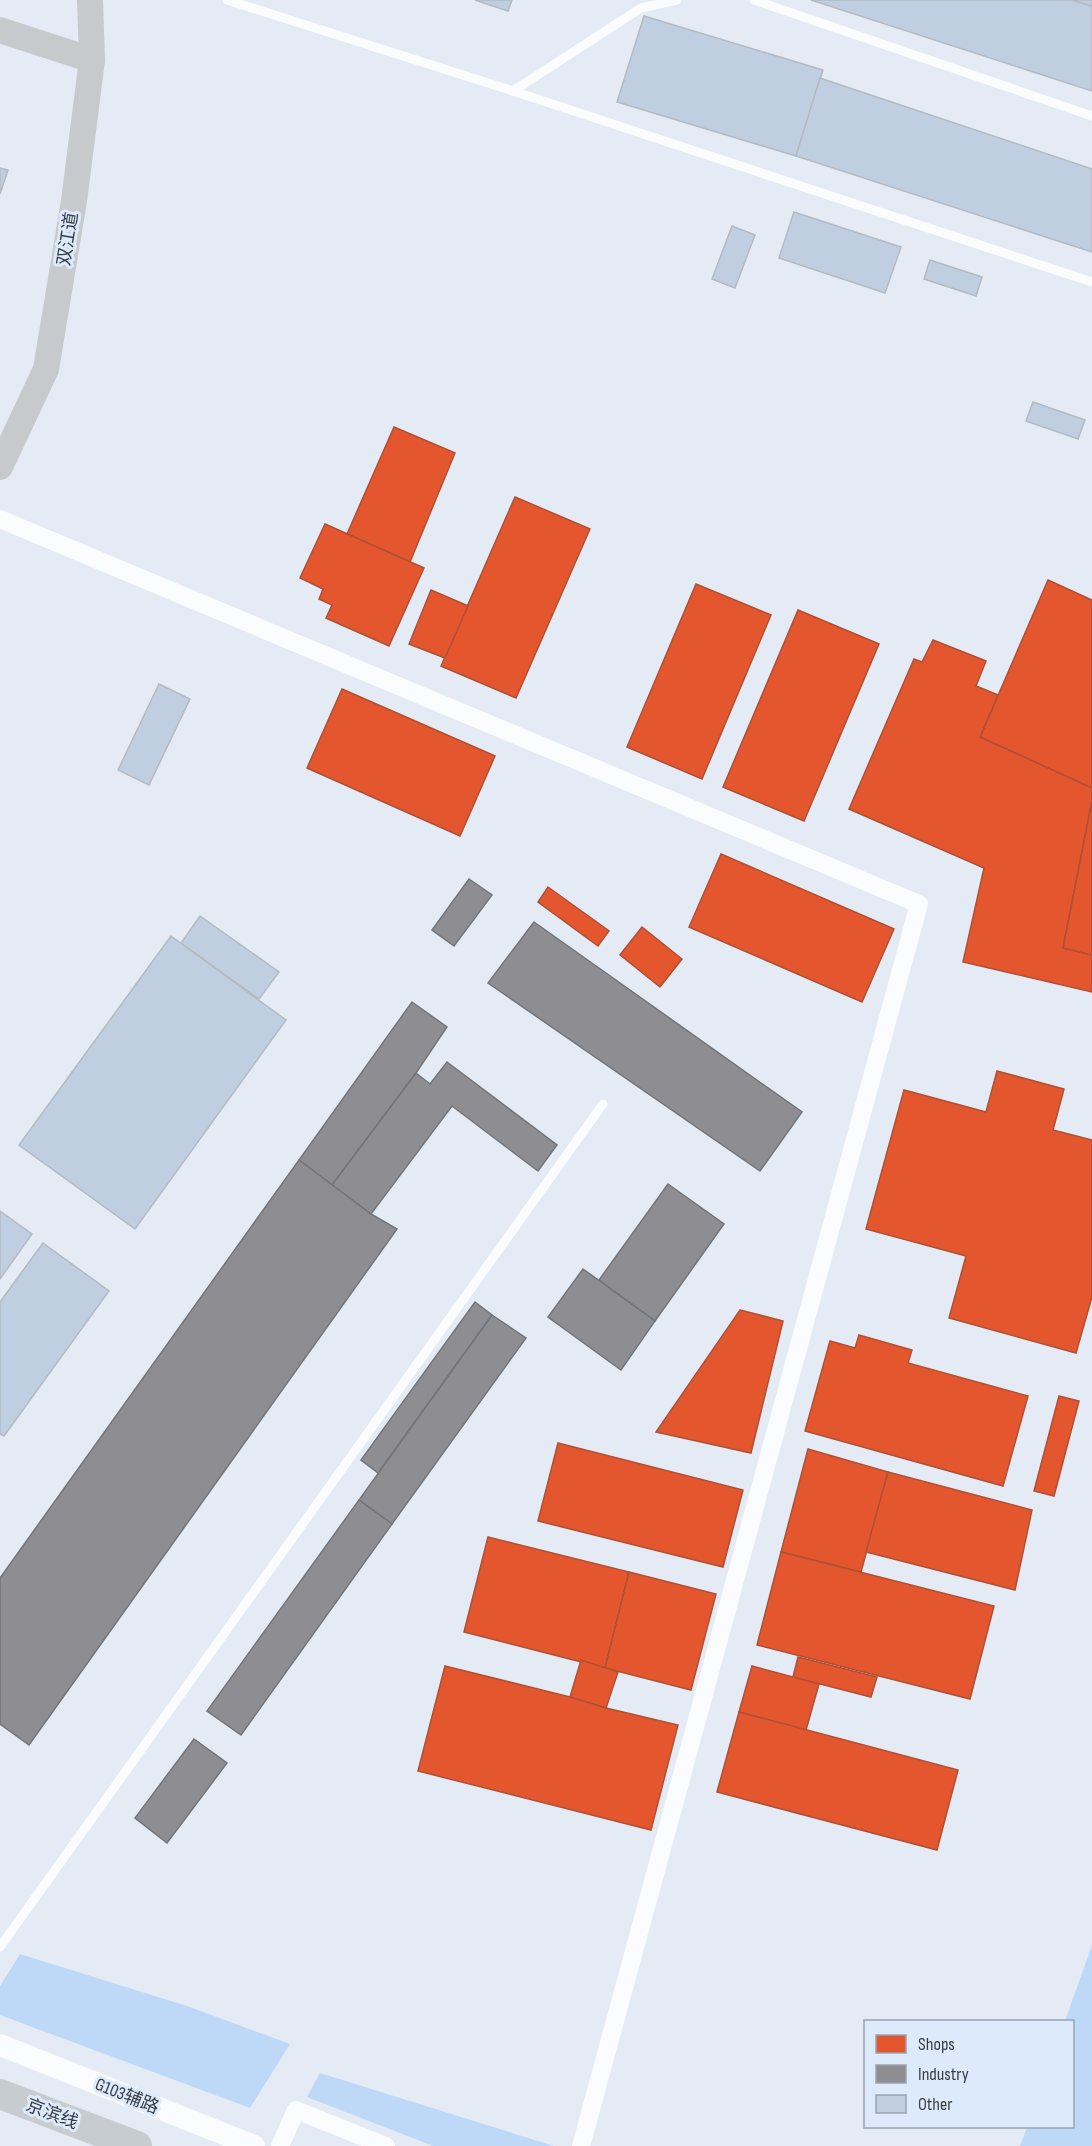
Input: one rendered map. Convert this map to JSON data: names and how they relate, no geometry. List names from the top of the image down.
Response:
{
  "streets": {
    "highway": ["京滨线"],
    "main road": ["双江道"],
    "street": ["G103辅路"]
  },
  "legend": ["Shops", "Industry", "Other"]
}
